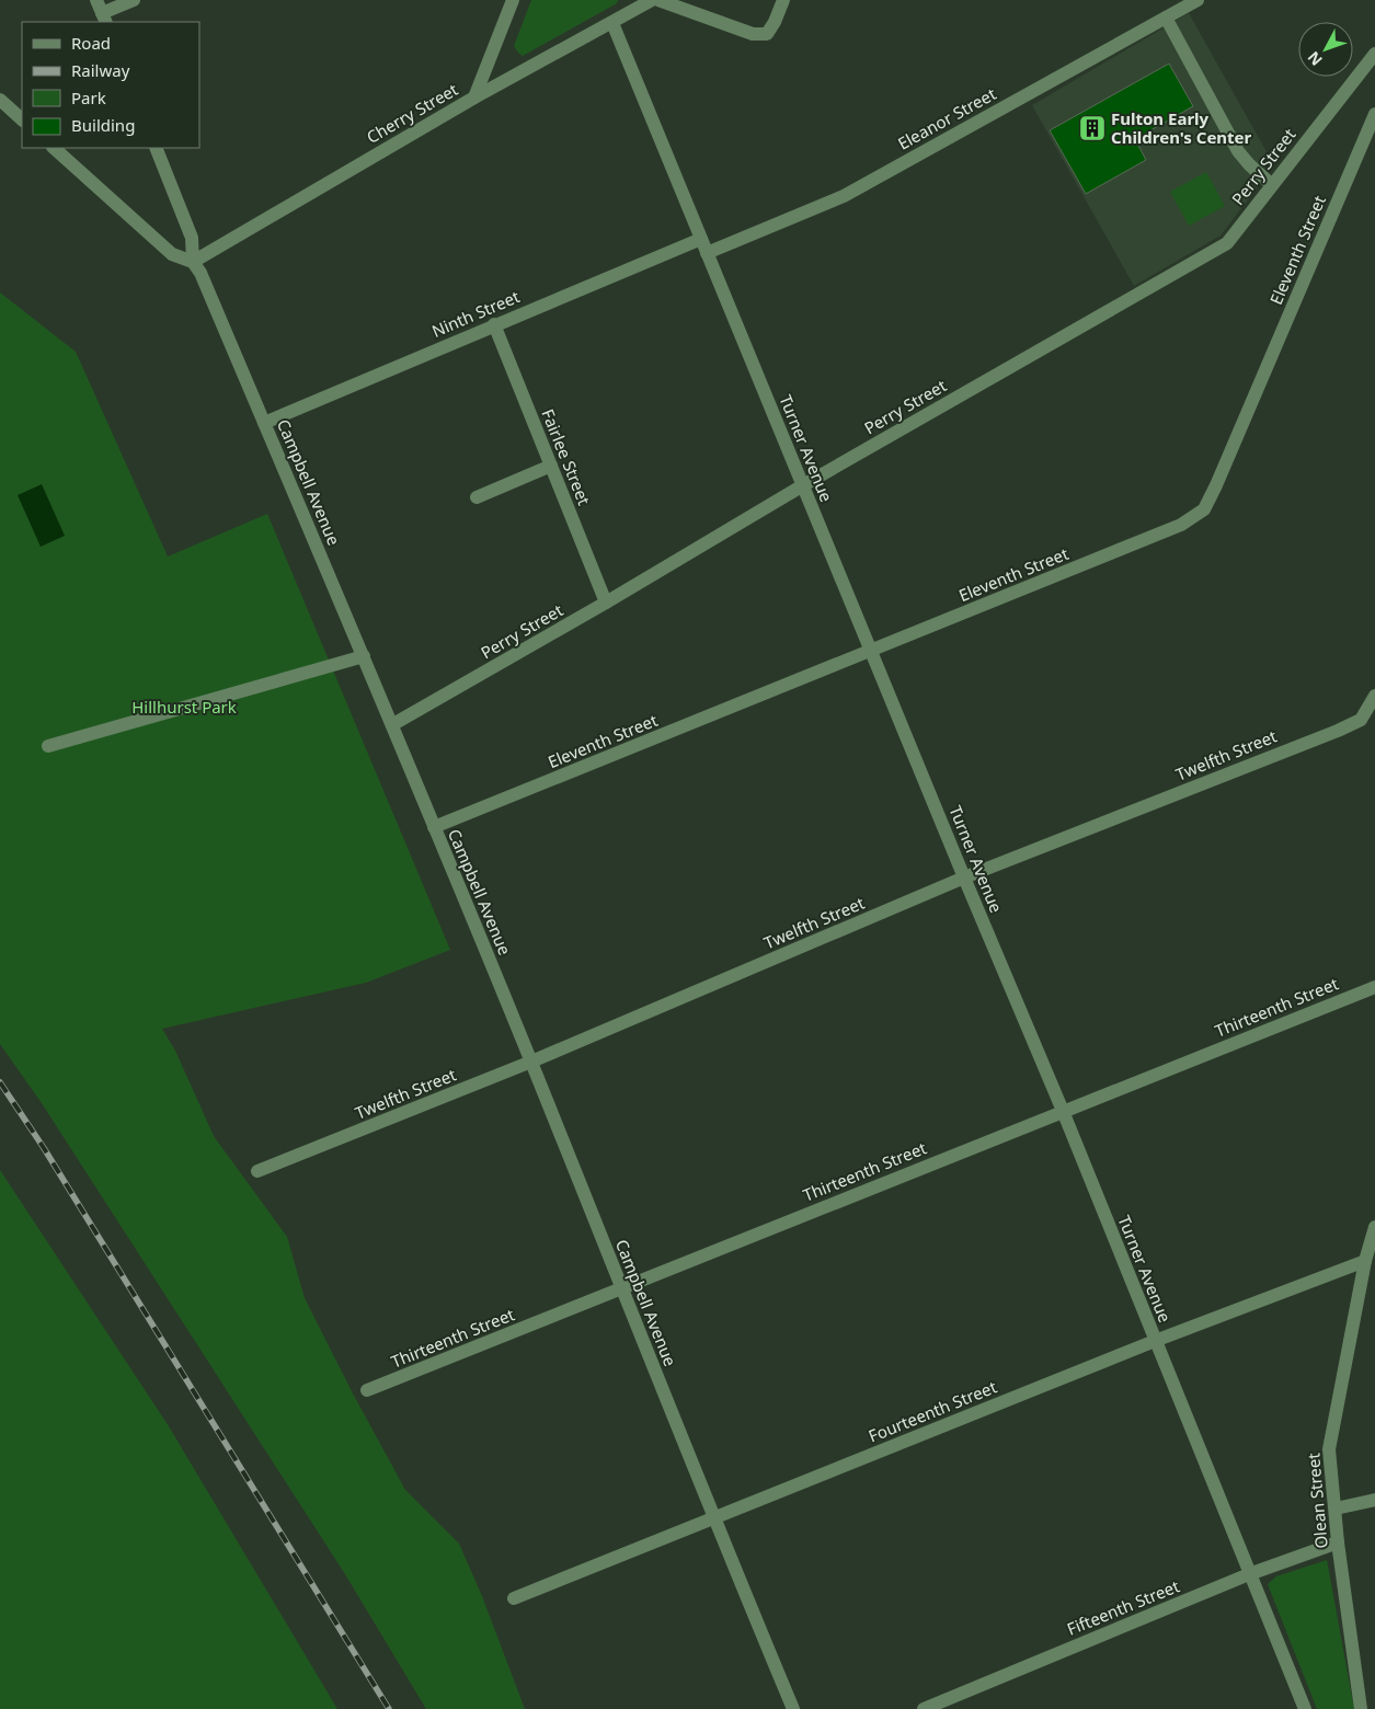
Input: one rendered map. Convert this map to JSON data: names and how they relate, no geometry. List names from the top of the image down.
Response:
{
  "streets": {
    "street": [
      "Cherry Street",
      "Eleanor Street",
      "Perry Street",
      "Eleventh Street",
      "Ninth Street",
      "Turner Avenue",
      "Fairlee Street",
      "Campbell Avenue",
      "Twelfth Street",
      "Thirteenth Street",
      "Fourteenth Street",
      "Olean Street",
      "Fifteenth Street"
    ]
  },
  "crossings": [
    ["Cherry Street", "Turner Avenue"],
    ["Cherry Street", "Campbell Avenue"],
    ["Eleanor Street", "Turner Avenue"],
    ["Perry Street", "Turner Avenue"],
    ["Perry Street", "Fairlee Street"],
    ["Perry Street", "Campbell Avenue"],
    ["Eleventh Street", "Turner Avenue"],
    ["Eleventh Street", "Campbell Avenue"],
    ["Ninth Street", "Turner Avenue"],
    ["Ninth Street", "Fairlee Street"],
    ["Ninth Street", "Campbell Avenue"],
    ["Turner Avenue", "Twelfth Street"],
    ["Turner Avenue", "Thirteenth Street"],
    ["Turner Avenue", "Fourteenth Street"],
    ["Turner Avenue", "Fifteenth Street"],
    ["Campbell Avenue", "Twelfth Street"],
    ["Campbell Avenue", "Thirteenth Street"],
    ["Campbell Avenue", "Fourteenth Street"],
    ["Fourteenth Street", "Olean Street"],
    ["Olean Street", "Fifteenth Street"]
  ],
  "parks": ["Hillhurst Park"],
  "places": {
    "building": ["Fulton Early Children's Center"]
  },
  "legend": [
    "Road",
    "Railway",
    "Park",
    "Building"
  ],
  "north": "bottom left"
}
